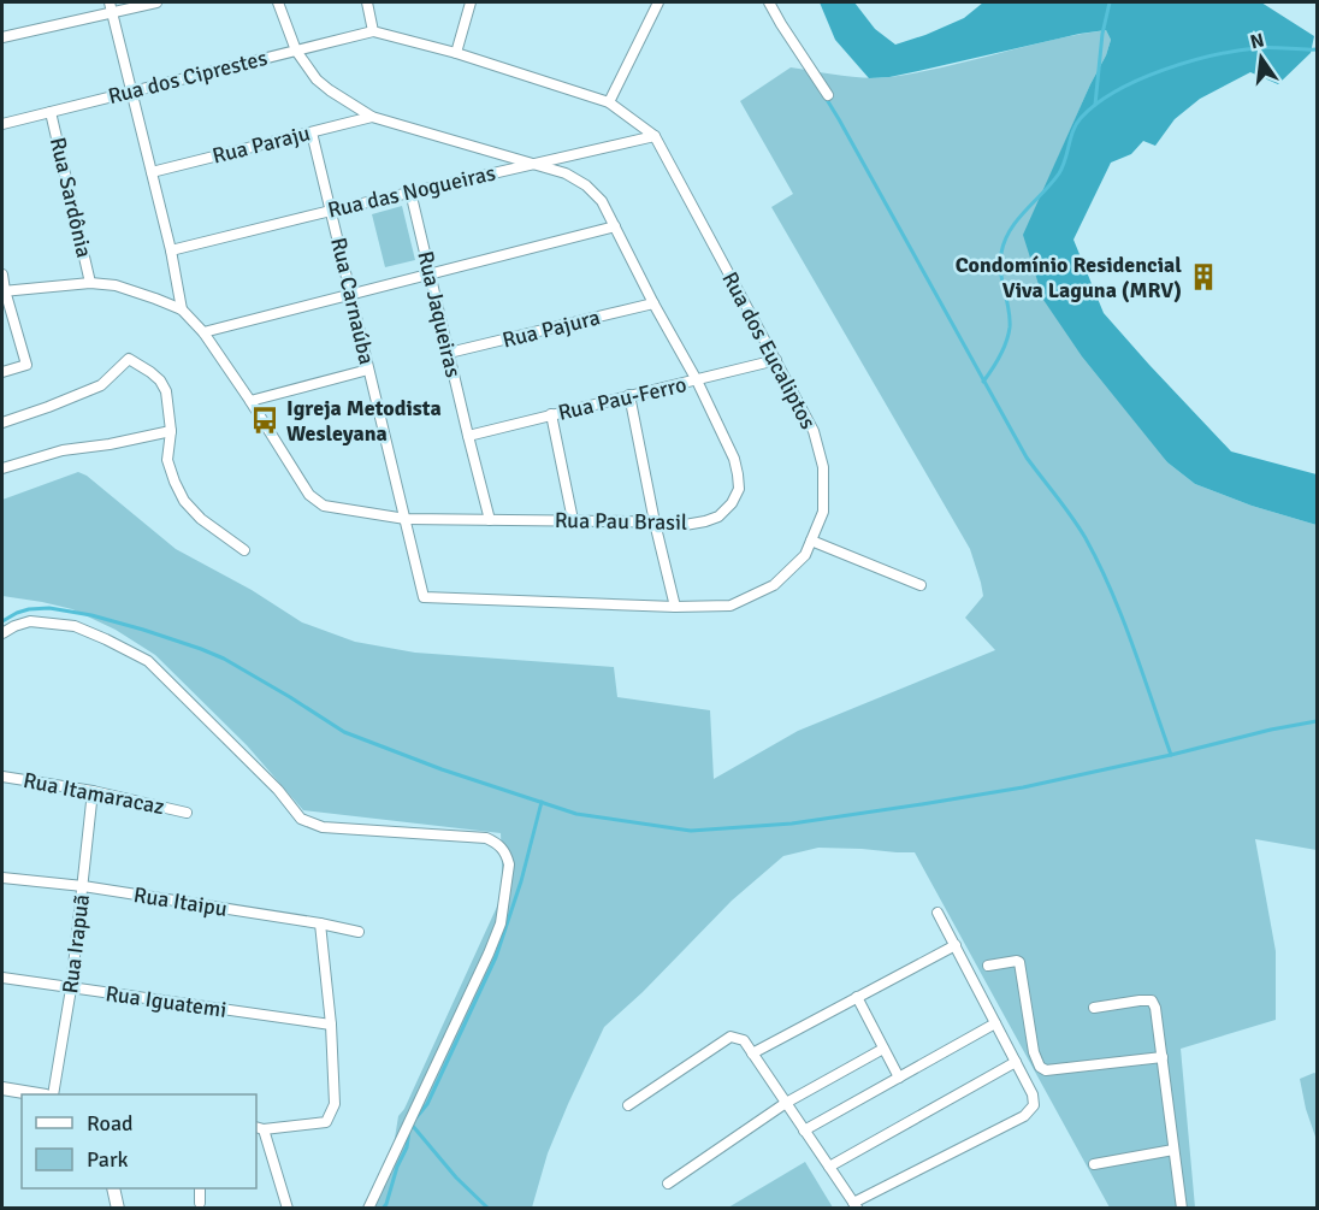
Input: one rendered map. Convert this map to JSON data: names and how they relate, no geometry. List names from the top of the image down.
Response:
{
  "streets": {
    "street": [
      "Rua dos Ciprestes",
      "Rua Paraju",
      "Rua das Nogueiras",
      "Rua Sardônia",
      "Rua Carnaúba",
      "Rua Jaqueiras",
      "Rua Pajura",
      "Rua dos Eucaliptos",
      "Rua Pau-Ferro",
      "Rua Pau Brasil",
      "Rua Itamaracaz",
      "Rua Itaipu",
      "Rua Irapuã",
      "Rua Iguatemi"
    ]
  },
  "crossings": [
    ["Rua dos Ciprestes", "Rua Sardônia"],
    ["Rua dos Ciprestes", "Rua dos Eucaliptos"],
    ["Rua dos Ciprestes", "Rua Pau Brasil"],
    ["Rua Paraju", "Rua Carnaúba"],
    ["Rua Paraju", "Rua Pau Brasil"],
    ["Rua das Nogueiras", "Rua Carnaúba"],
    ["Rua das Nogueiras", "Rua Jaqueiras"],
    ["Rua das Nogueiras", "Rua dos Eucaliptos"],
    ["Rua das Nogueiras", "Rua Pau Brasil"],
    ["Rua Sardônia", "Rua Pau Brasil"],
    ["Rua Carnaúba", "Rua dos Eucaliptos"],
    ["Rua Carnaúba", "Rua Pau Brasil"],
    ["Rua Jaqueiras", "Rua Pajura"],
    ["Rua Jaqueiras", "Rua Pau-Ferro"],
    ["Rua Jaqueiras", "Rua Pau Brasil"],
    ["Rua Pajura", "Rua Pau Brasil"],
    ["Rua dos Eucaliptos", "Rua Pau-Ferro"],
    ["Rua Pau-Ferro", "Rua Pau Brasil"],
    ["Rua Itamaracaz", "Rua Irapuã"],
    ["Rua Itaipu", "Rua Irapuã"],
    ["Rua Irapuã", "Rua Iguatemi"]
  ],
  "places": {
    "building": ["Condomínio Residencial Viva Laguna (MRV)"],
    "bus stop": ["Igreja Metodista Wesleyana"]
  },
  "legend": ["Road", "Park"],
  "north": "top"
}
